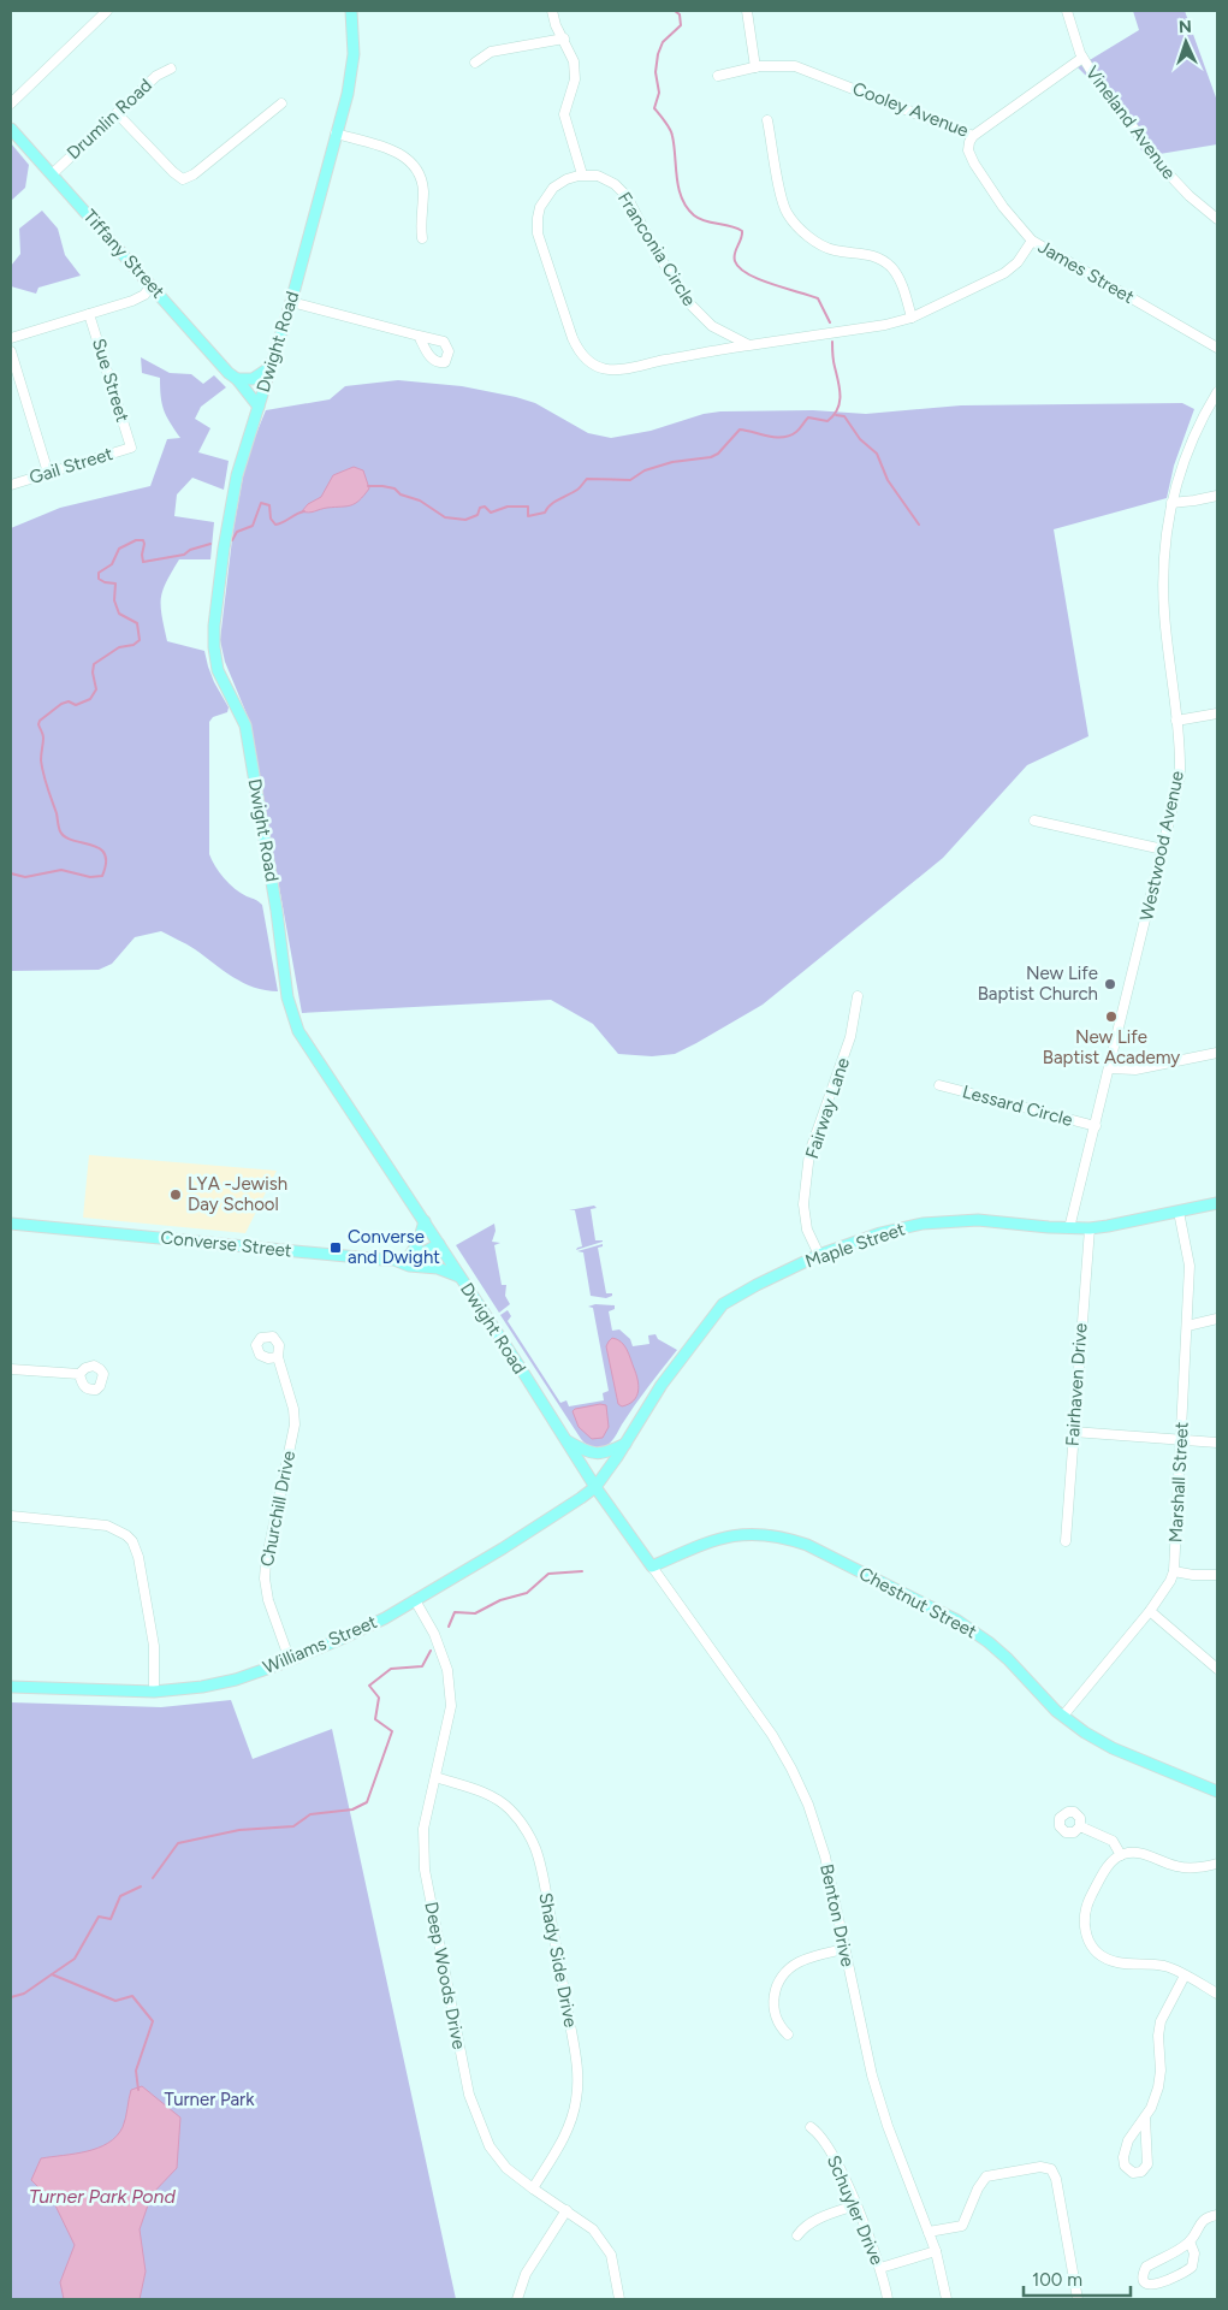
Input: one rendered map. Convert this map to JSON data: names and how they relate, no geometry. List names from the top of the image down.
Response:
{
  "streets": {
    "main road": [
      "Tiffany Street",
      "Dwight Road",
      "Converse Street",
      "Maple Street",
      "Chestnut Street",
      "Williams Street"
    ],
    "street": [
      "Cooley Avenue",
      "Drumlin Road",
      "Vineland Avenue",
      "Franconia Circle",
      "James Street",
      "Sue Street",
      "Gail Street",
      "Westwood Avenue",
      "Lessard Circle",
      "Fairway Lane",
      "Fairhaven Drive",
      "Marshall Street",
      "Churchill Drive",
      "Benton Drive",
      "Shady Side Drive",
      "Deep Woods Drive",
      "Schuyler Drive"
    ]
  },
  "crossings": [
    ["Cooley Avenue", "Vineland Avenue"],
    ["Cooley Avenue", "James Street"],
    ["Drumlin Road", "Tiffany Street"],
    ["Tiffany Street", "Dwight Road"],
    ["Dwight Road", "Converse Street"],
    ["Dwight Road", "Maple Street"],
    ["Dwight Road", "Chestnut Street"],
    ["Dwight Road", "Williams Street"],
    ["Dwight Road", "Benton Drive"],
    ["Sue Street", "Gail Street"],
    ["Westwood Avenue", "Lessard Circle"],
    ["Westwood Avenue", "Maple Street"],
    ["Fairway Lane", "Maple Street"],
    ["Maple Street", "Fairhaven Drive"],
    ["Maple Street", "Marshall Street"],
    ["Maple Street", "Williams Street"],
    ["Marshall Street", "Chestnut Street"],
    ["Churchill Drive", "Williams Street"],
    ["Chestnut Street", "Benton Drive"],
    ["Williams Street", "Deep Woods Drive"],
    ["Shady Side Drive", "Deep Woods Drive"]
  ],
  "water": ["Turner Park Pond"],
  "parks": ["Turner Park"],
  "places": {
    "other": ["New Life Baptist Church", "New Life Baptist Academy", "LYA -Jewish Day School"],
    "transit": ["Converse and Dwight"]
  },
  "scale_bar": "100 m",
  "north": "top"
}
